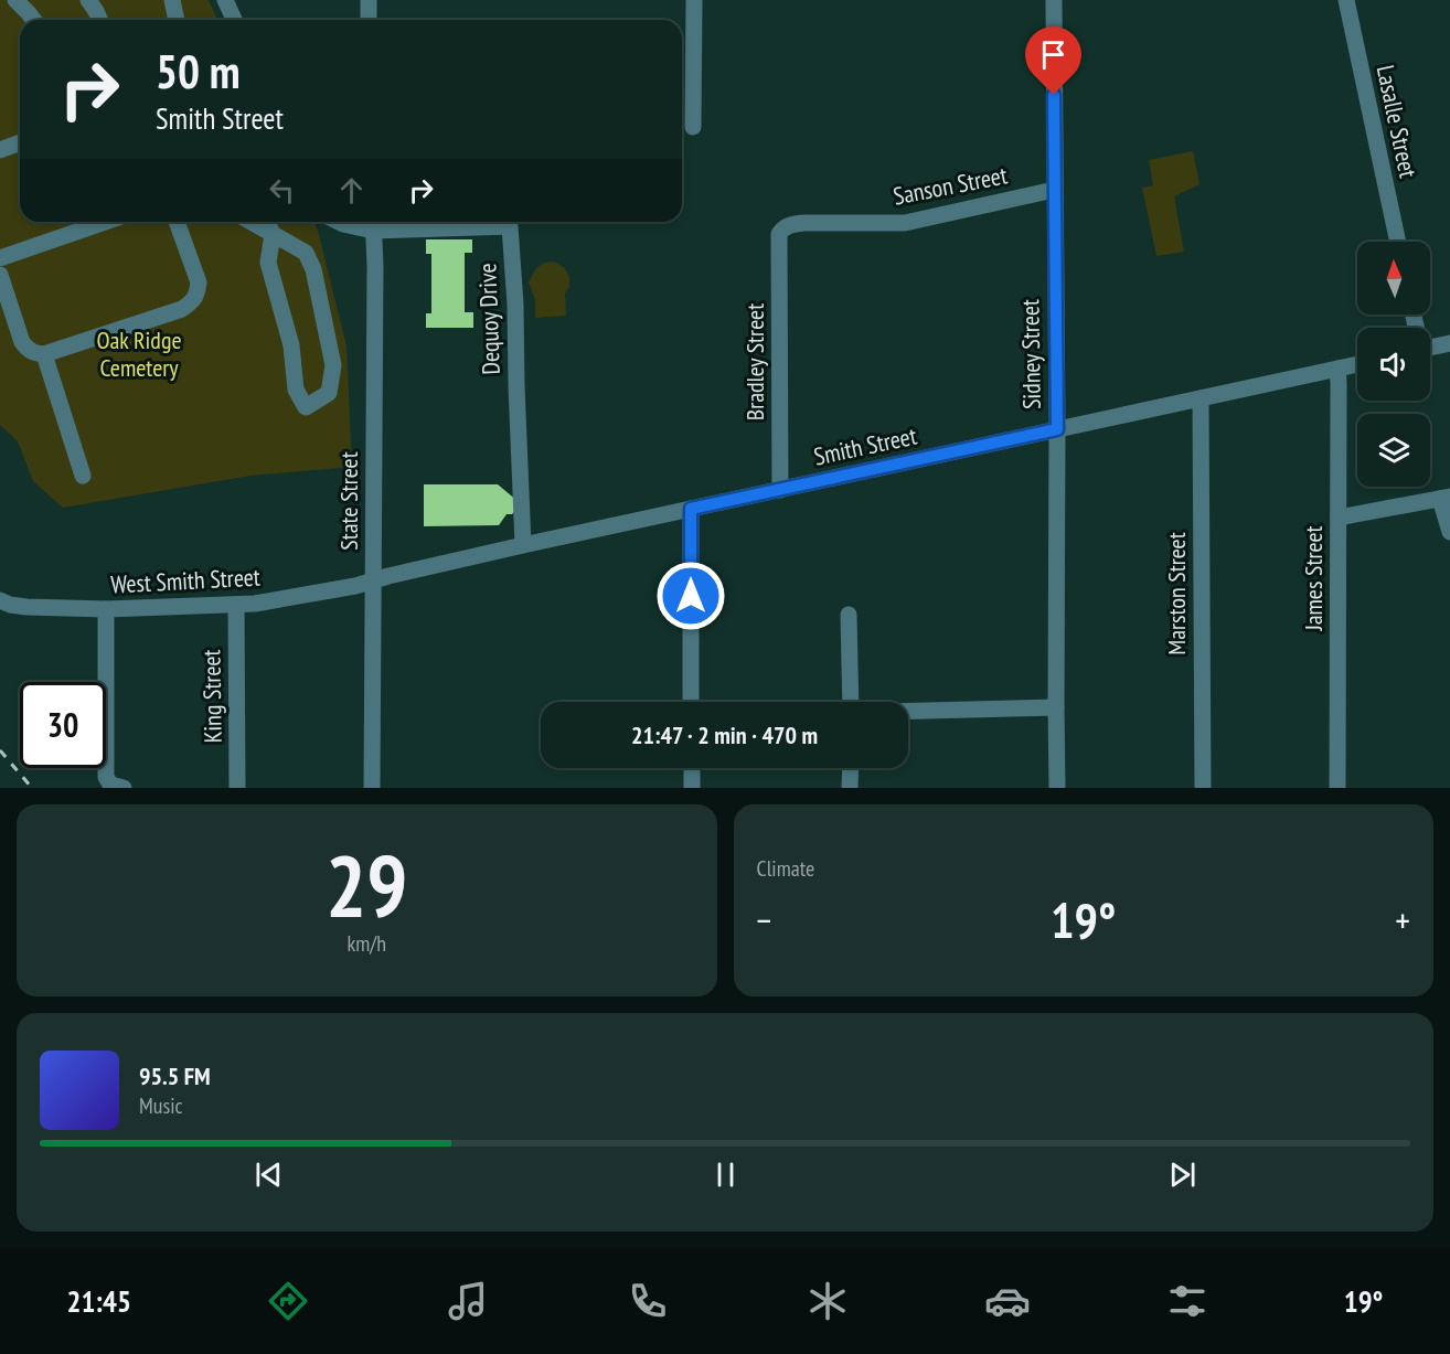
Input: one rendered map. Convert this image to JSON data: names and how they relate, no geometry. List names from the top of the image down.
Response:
{
  "streets": {
    "street": [
      "Lasalle Street",
      "Sanson Street",
      "Dequoy Drive",
      "Sidney Street",
      "Bradley Street",
      "Smith Street",
      "State Street",
      "James Street",
      "West Smith Street",
      "Marston Street",
      "King Street"
    ]
  },
  "crossings": [
    ["Sanson Street", "Sidney Street"],
    ["Sanson Street", "Bradley Street"],
    ["Dequoy Drive", "Smith Street"],
    ["Dequoy Drive", "State Street"],
    ["Sidney Street", "Smith Street"],
    ["Bradley Street", "Smith Street"],
    ["Smith Street", "State Street"],
    ["Smith Street", "James Street"],
    ["Smith Street", "West Smith Street"],
    ["Smith Street", "Marston Street"],
    ["State Street", "West Smith Street"],
    ["West Smith Street", "King Street"]
  ],
  "parks": ["Oak Ridge Cemetery"],
  "north": "top",
  "page": {
    "turn": ["50 m", "Smith Street"],
    "limit": "30",
    "trip": "21:47 · 2 min · 470 m",
    "tile": [
      ["29", "km/h"],
      "Climate"
    ],
    "heat": ["−", "19°", "+"],
    "song": ["95.5 FM", "Music"],
    "tabs": ["21:45", "19°"]
  }
}
